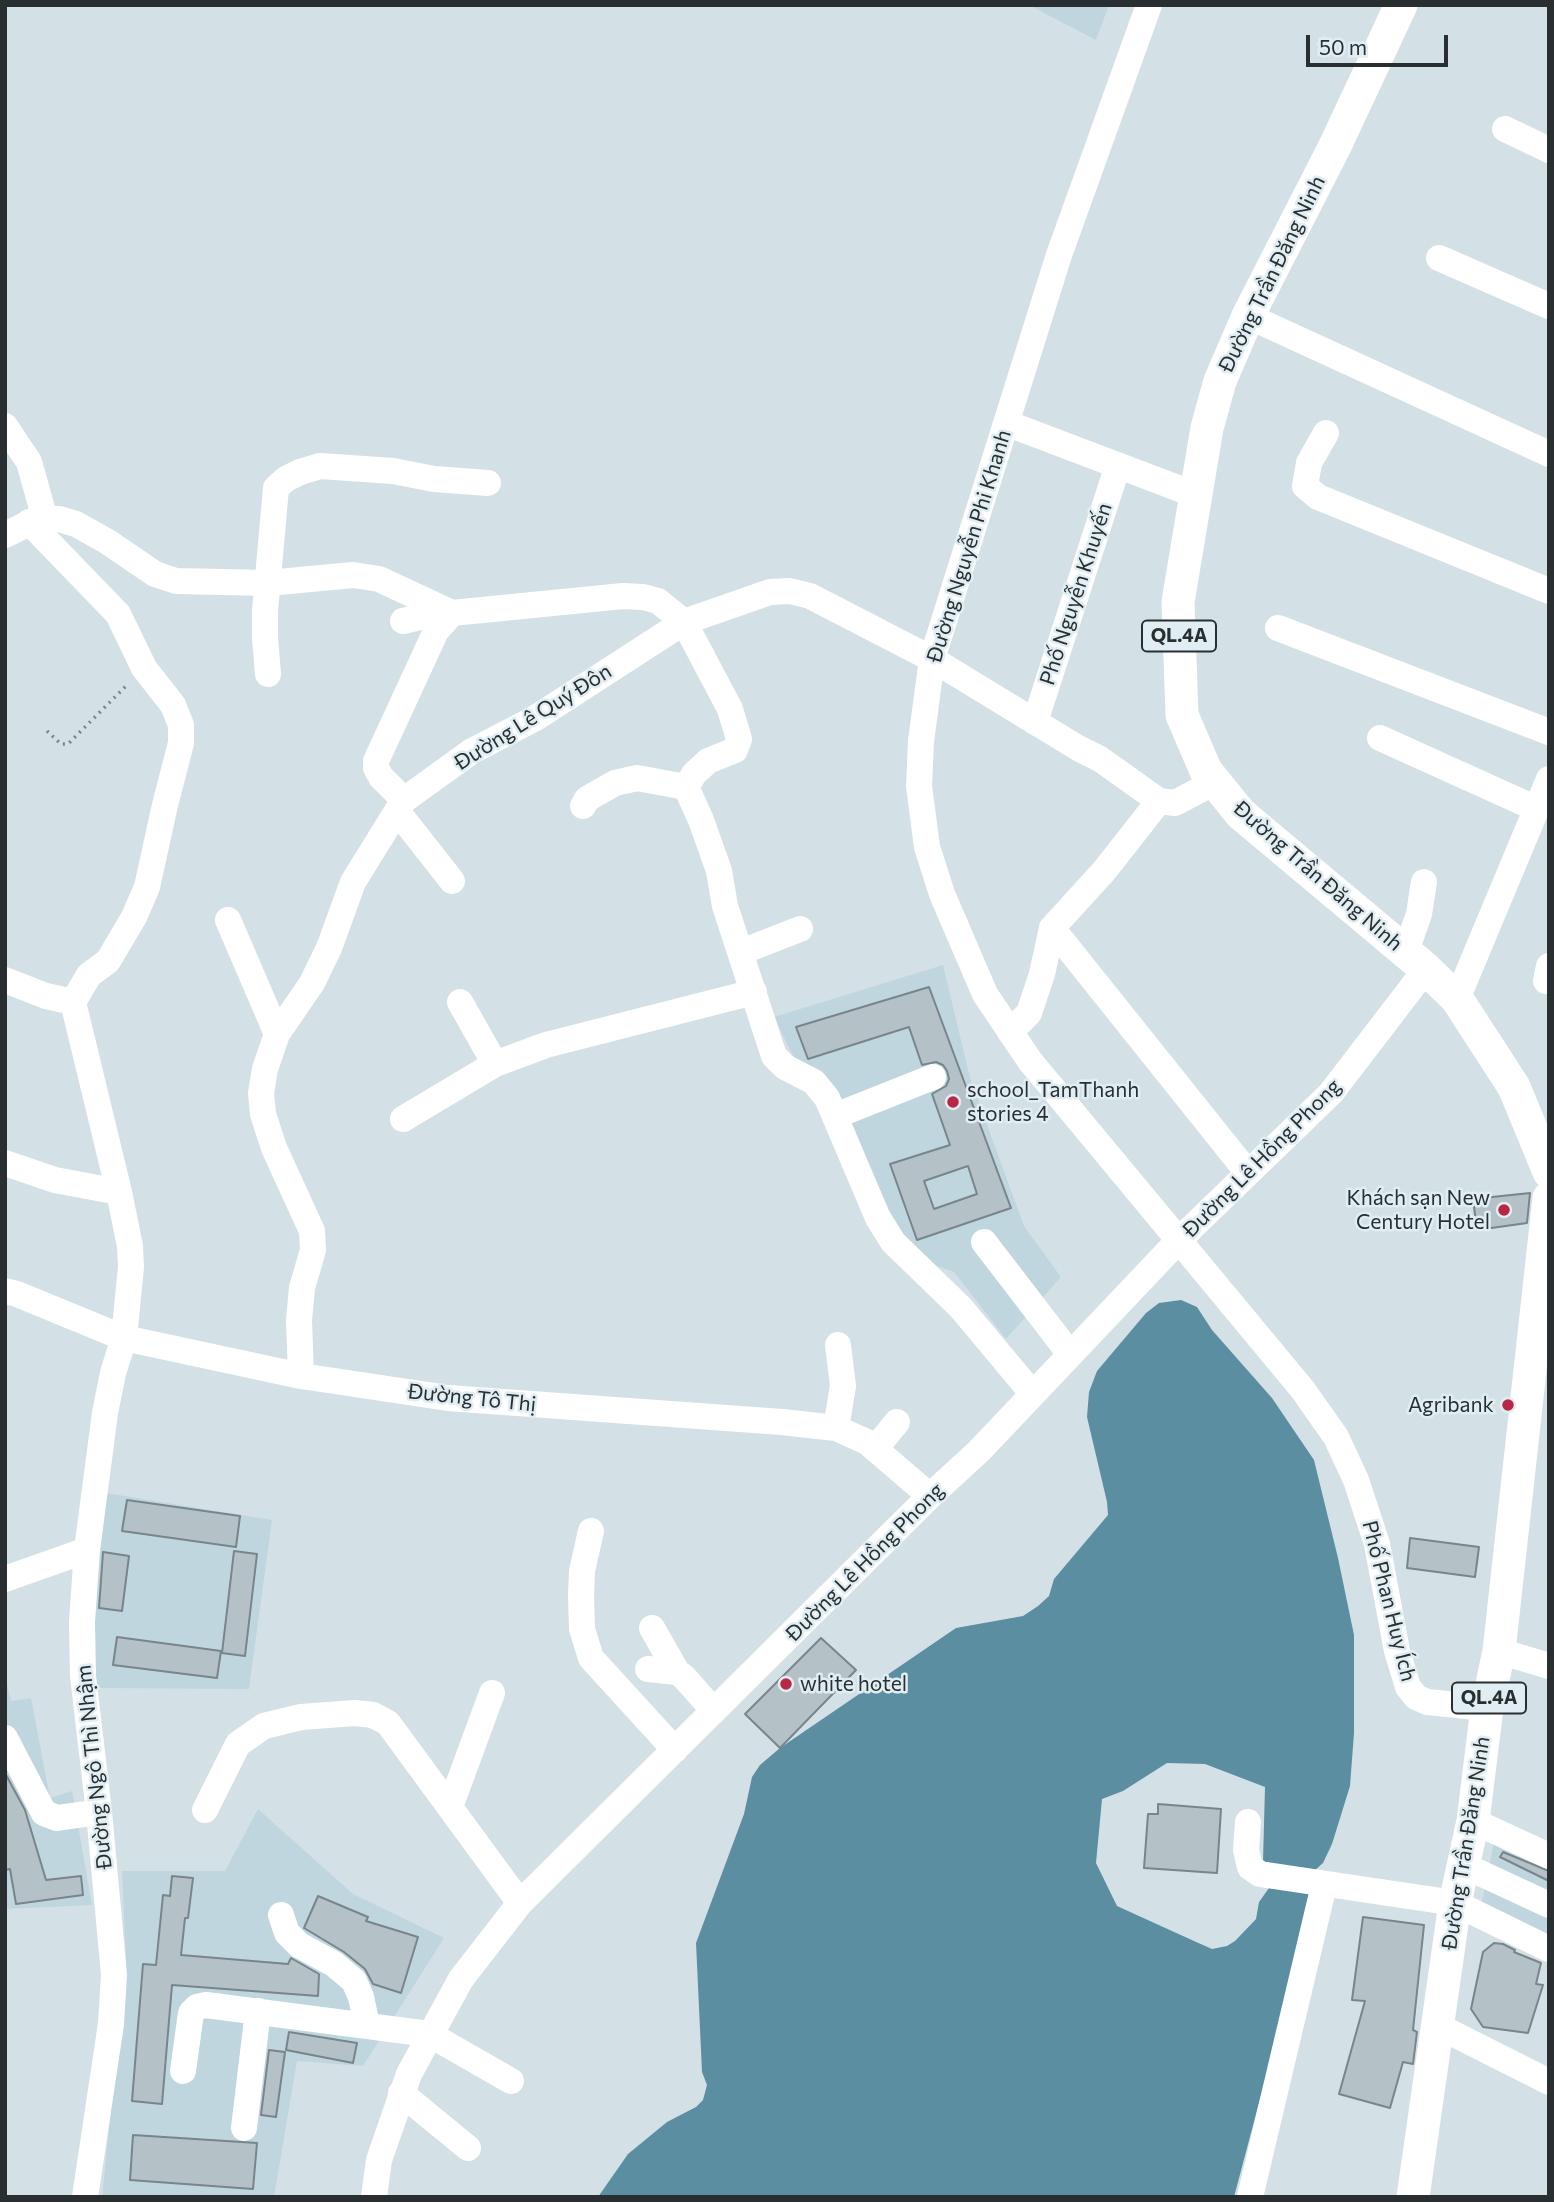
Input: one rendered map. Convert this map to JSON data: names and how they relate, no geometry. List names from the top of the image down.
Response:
{
  "streets": {
    "main road": ["Đường Trần Đăng Ninh", "QL.4A"],
    "street": [
      "Đường Nguyễn Phi Khanh",
      "Phố Nguyễn Khuyến",
      "Đường Lê Quý Đôn",
      "Đường Lê Hồng Phong",
      "Đường Tô Thị",
      "Phố Phan Huy Ích",
      "Đường Ngô Thì Nhậm"
    ]
  },
  "crossings": [
    ["Đường Trần Đăng Ninh", "Đường Lê Hồng Phong"],
    ["Đường Trần Đăng Ninh", "Phố Phan Huy Ích"],
    ["Đường Nguyễn Phi Khanh", "Đường Lê Quý Đôn"],
    ["Đường Nguyễn Phi Khanh", "Đường Lê Hồng Phong"],
    ["Đường Nguyễn Phi Khanh", "Phố Phan Huy Ích"],
    ["Phố Nguyễn Khuyến", "Đường Lê Quý Đôn"],
    ["Đường Lê Quý Đôn", "Đường Tô Thị"],
    ["Đường Lê Hồng Phong", "Đường Tô Thị"],
    ["Đường Lê Hồng Phong", "Phố Phan Huy Ích"],
    ["Đường Tô Thị", "Đường Ngô Thì Nhậm"]
  ],
  "places": [
    "school_TamThanh stories 4",
    "Khách sạn New Century Hotel",
    "Agribank",
    "white hotel"
  ],
  "scale_bar": "50 m"
}
